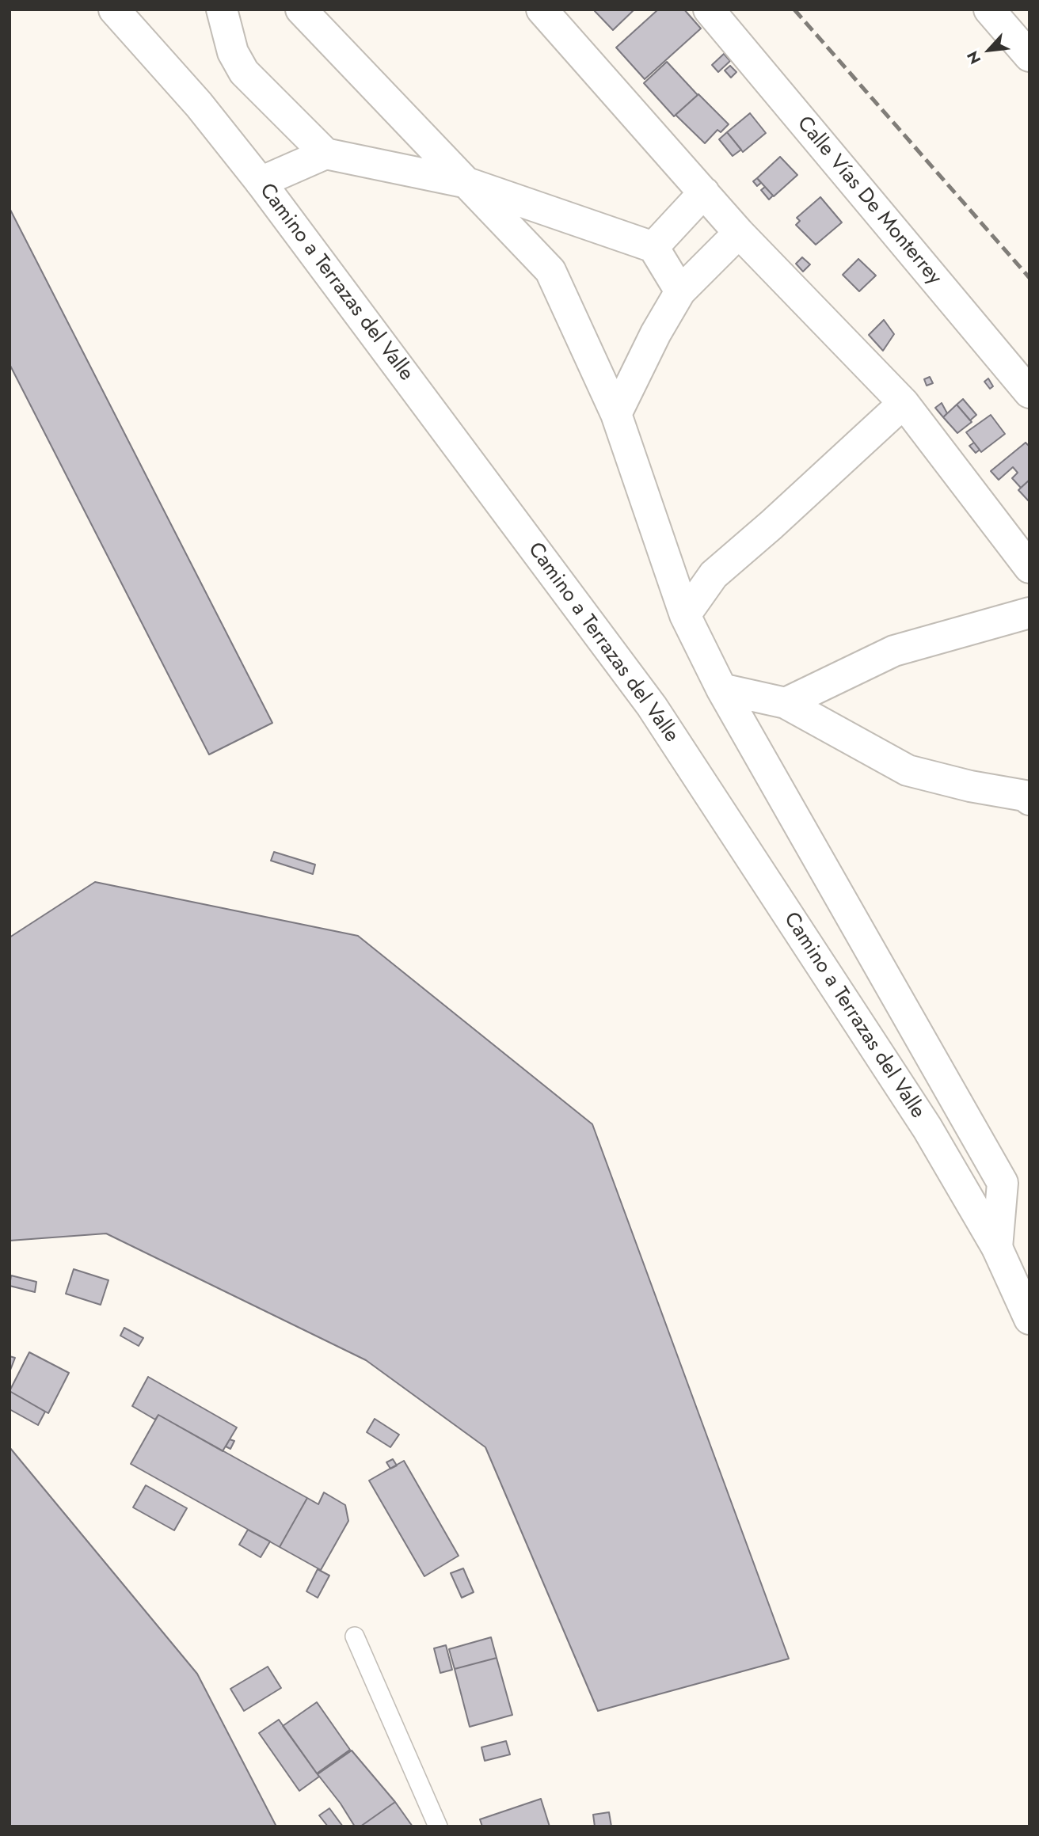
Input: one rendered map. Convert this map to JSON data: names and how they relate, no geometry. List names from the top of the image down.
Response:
{
  "streets": {
    "street": ["Calle Vías De Monterrey", "Camino a Terrazas del Valle"]
  },
  "north": "bottom left"
}
